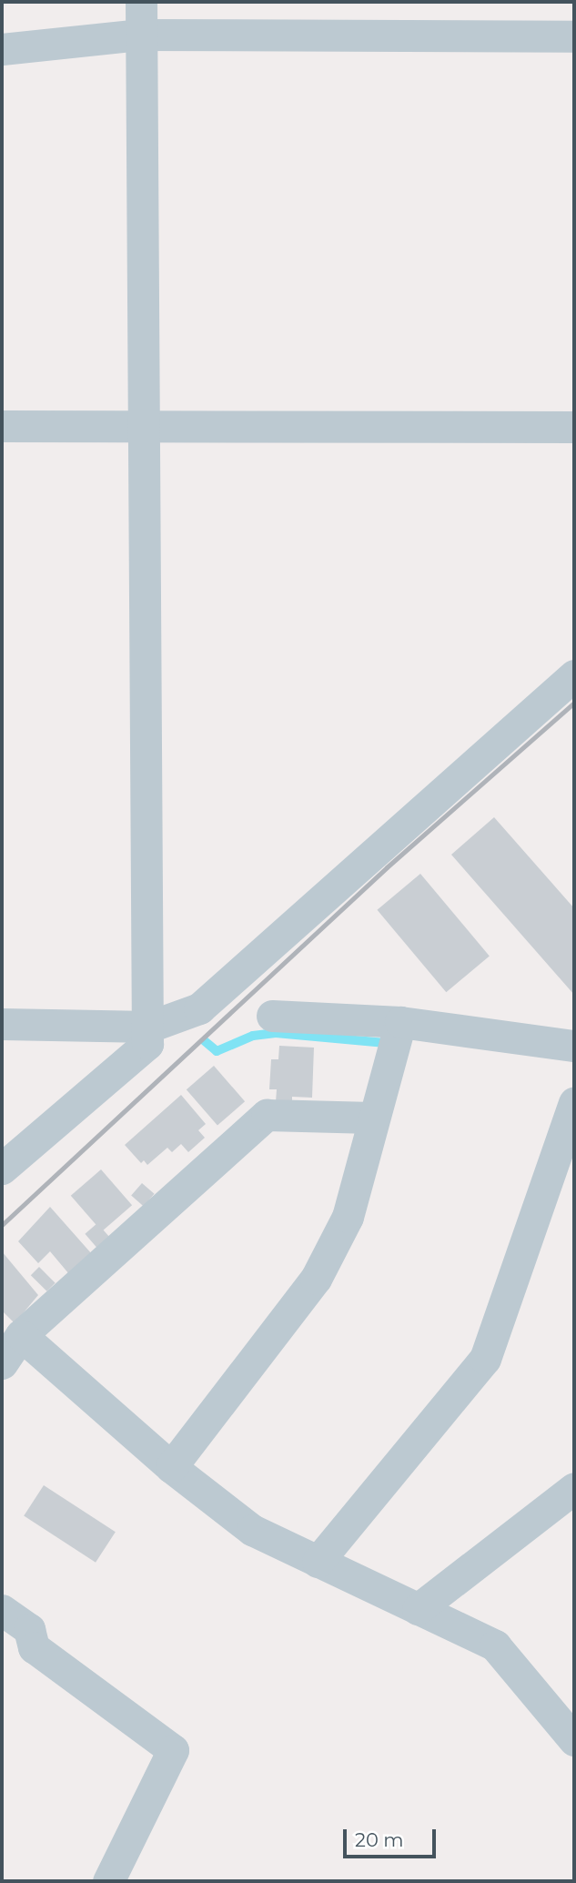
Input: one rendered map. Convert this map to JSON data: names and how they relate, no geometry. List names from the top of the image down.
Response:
{
  "scale_bar": "20 m"
}
